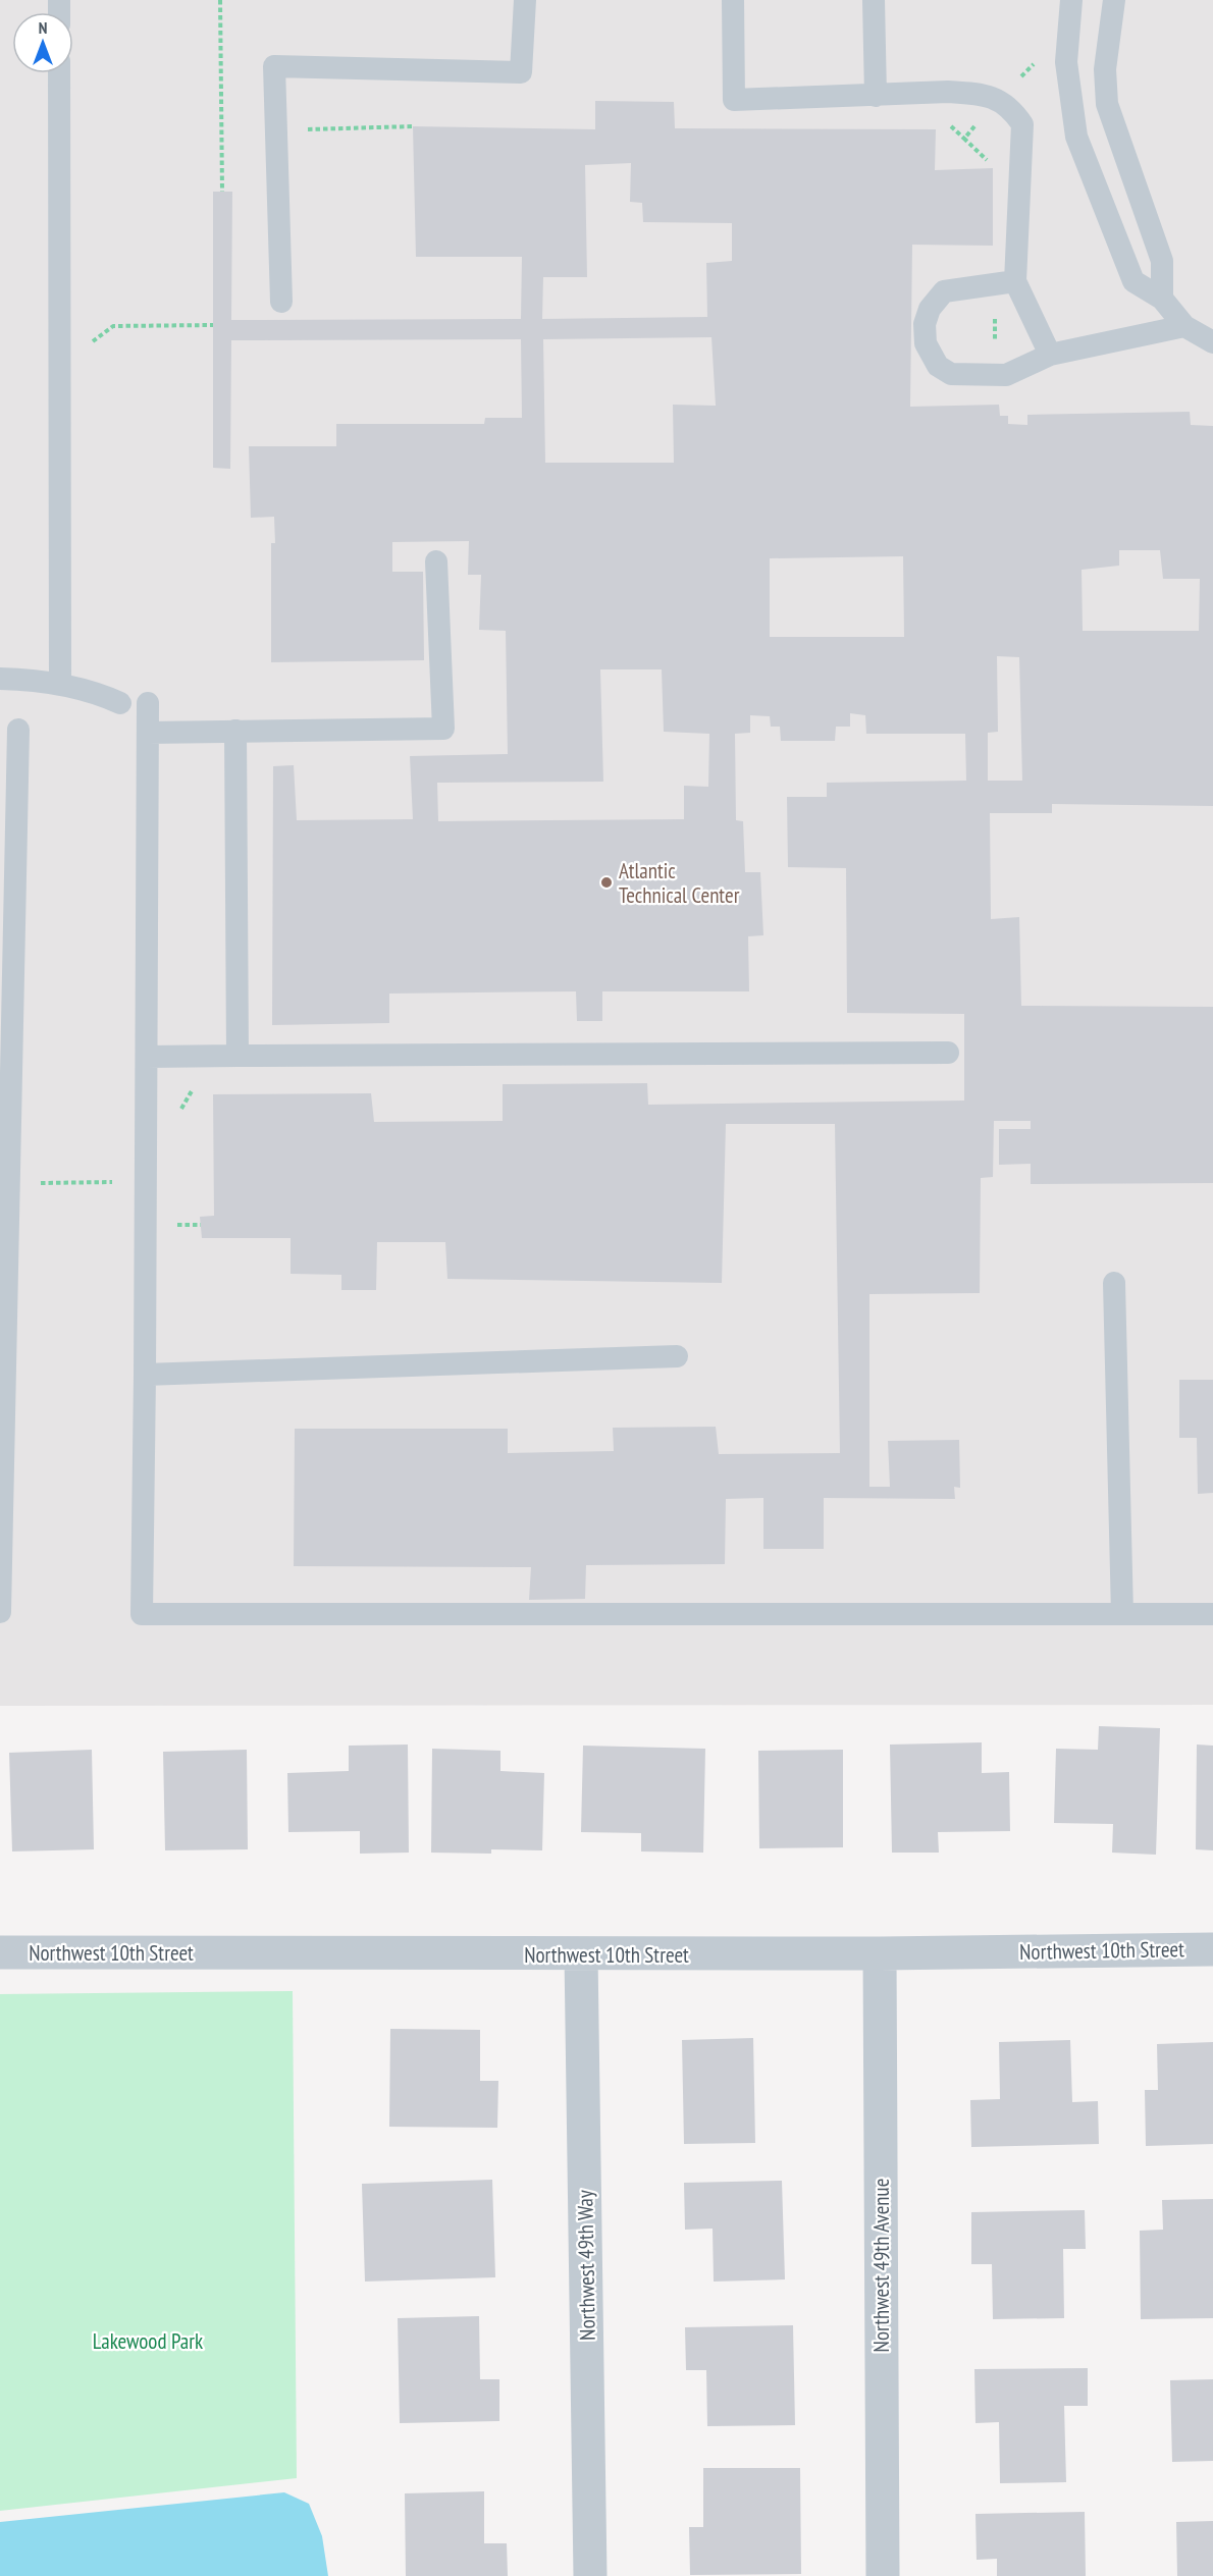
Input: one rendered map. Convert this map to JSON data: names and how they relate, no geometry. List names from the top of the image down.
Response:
{
  "streets": {
    "street": ["Northwest 10th Street", "Northwest 49th Way", "Northwest 49th Avenue"]
  },
  "crossings": [
    ["Northwest 10th Street", "Northwest 49th Way"],
    ["Northwest 10th Street", "Northwest 49th Avenue"]
  ],
  "parks": ["Lakewood Park"],
  "places": ["Atlantic Technical Center"],
  "north": "top"
}
